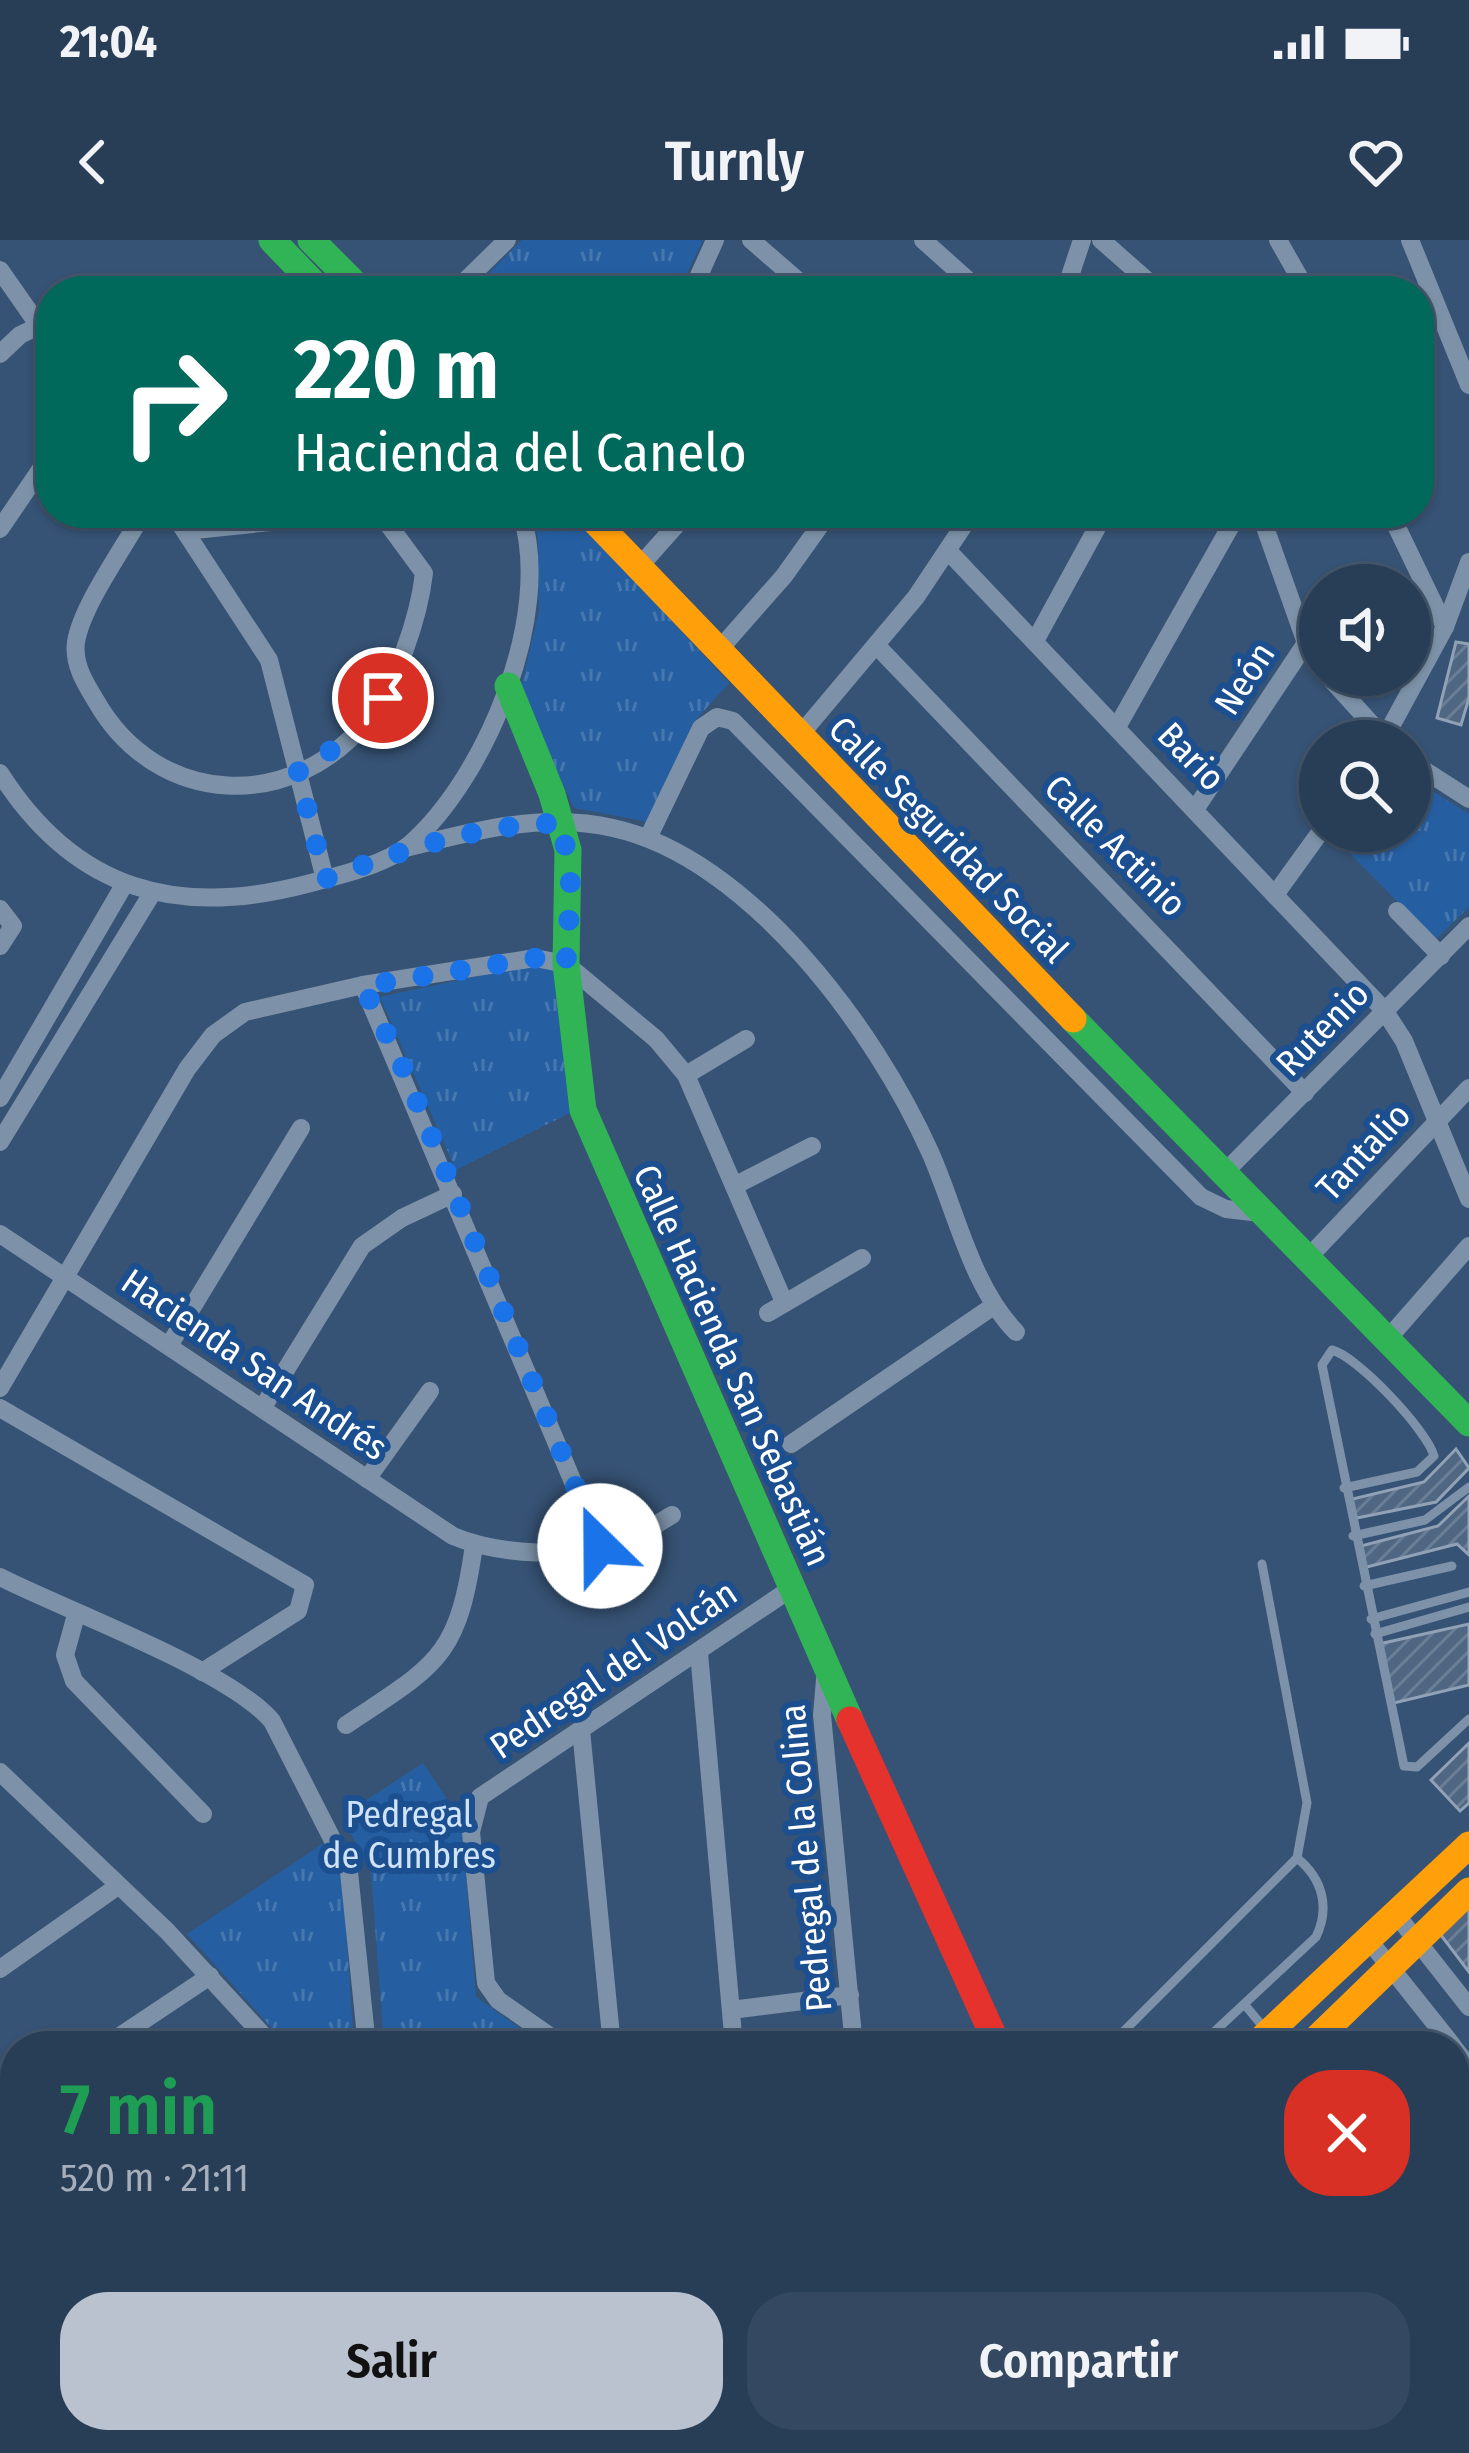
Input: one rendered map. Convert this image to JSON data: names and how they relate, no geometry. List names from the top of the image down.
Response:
{
  "streets": {
    "street": [
      "Neón",
      "Bario",
      "Calle Seguridad Social",
      "Calle Actinio",
      "Rutenio",
      "Tantalio",
      "Hacienda San Andrés",
      "Calle Hacienda San Sebastián",
      "Pedregal del Volcán",
      "Pedregal de la Colina"
    ]
  },
  "crossings": [
    ["Neón", "Bario"],
    ["Bario", "Rutenio"],
    ["Bario", "Tantalio"],
    ["Calle Seguridad Social", "Rutenio"],
    ["Calle Seguridad Social", "Tantalio"],
    ["Calle Actinio", "Rutenio"],
    ["Calle Hacienda San Sebastián", "Pedregal del Volcán"],
    ["Calle Hacienda San Sebastián", "Pedregal de la Colina"]
  ],
  "parks": ["Pedregal de Cumbres"],
  "page": {
    "status": "21:04",
    "header": "Turnly",
    "turn": ["220 m", "Hacienda del Canelo"],
    "heading": ["7 min", "520 m · 21:11"],
    "buttons": ["Salir", "Compartir"]
  }
}
